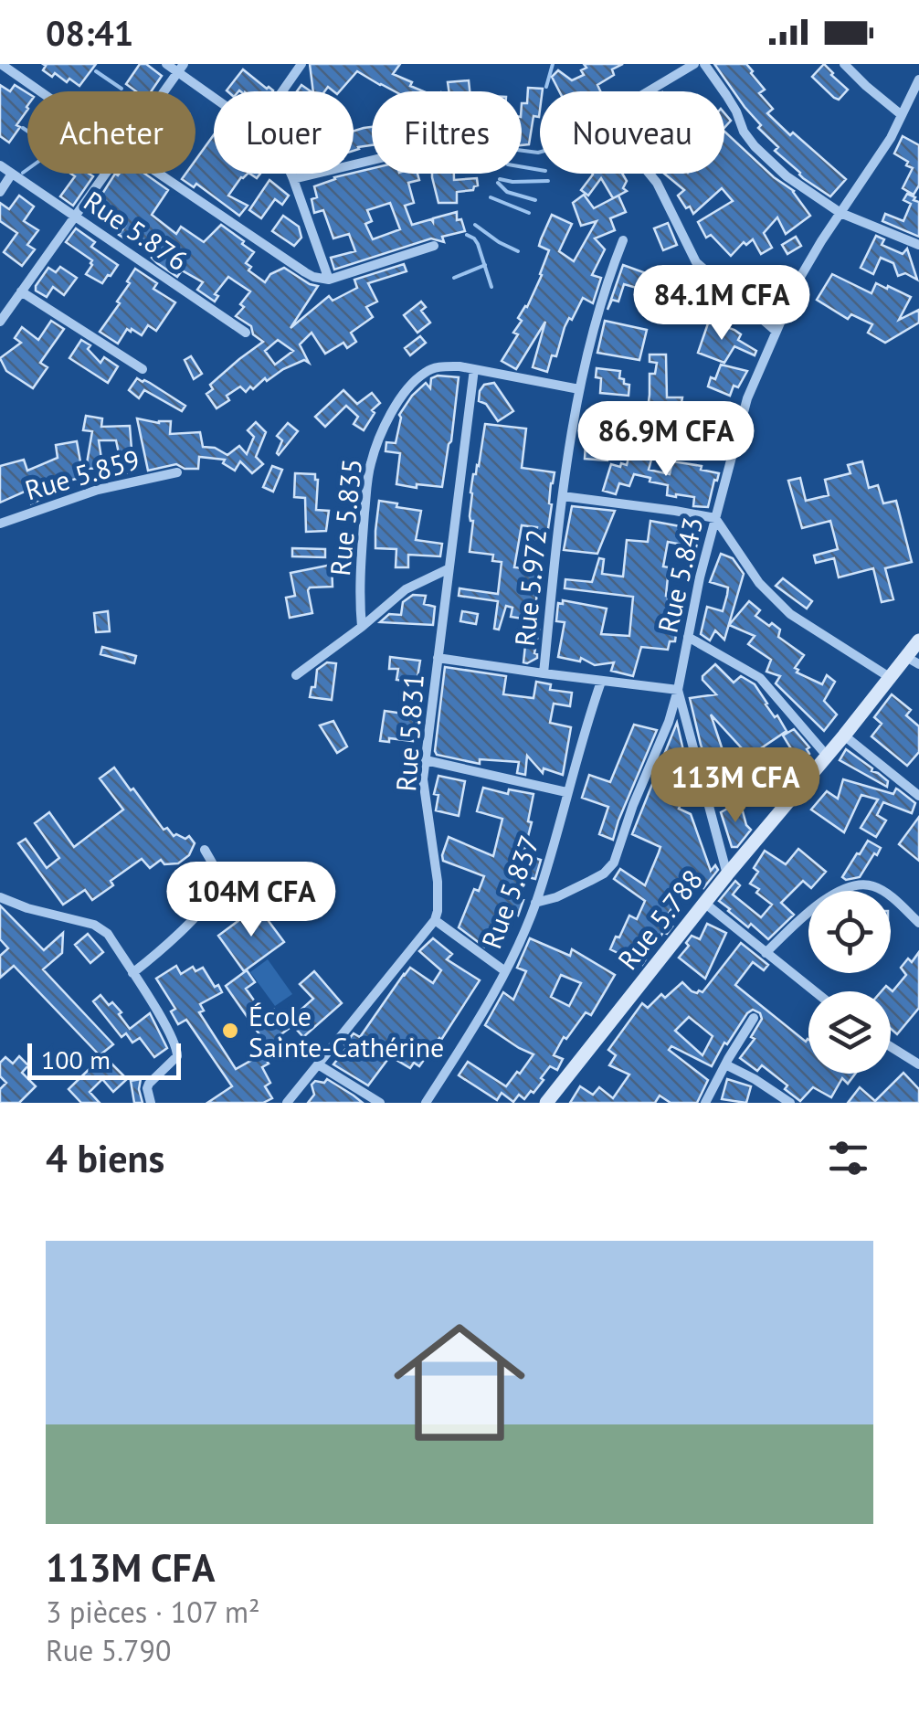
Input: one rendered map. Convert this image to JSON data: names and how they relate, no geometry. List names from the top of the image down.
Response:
{
  "streets": {
    "street": [
      "Rue 5.876",
      "Rue 5.859",
      "Rue 5.835",
      "Rue 5.843",
      "Rue 5.972",
      "Rue 5.831",
      "Rue 5.837",
      "Rue 5.788"
    ]
  },
  "crossings": [
    ["Rue 5.835", "Rue 5.972"],
    ["Rue 5.835", "Rue 5.831"],
    ["Rue 5.843", "Rue 5.837"]
  ],
  "places": ["École Sainte-Cathérine"],
  "scale_bar": "100 m",
  "page": {
    "status": "08:41",
    "chip": [
      "Acheter",
      "Louer",
      "Filtres",
      "Nouveau"
    ],
    "price": [
      "84.1M CFA",
      "86.9M CFA",
      "113M CFA",
      "104M CFA"
    ],
    "scale": "100 m",
    "heading": "4 biens",
    "list": [
      {
        "name": "113M CFA",
        "note": "3 pièces · 107 m² · Rue 5.790"
      }
    ]
  }
}
